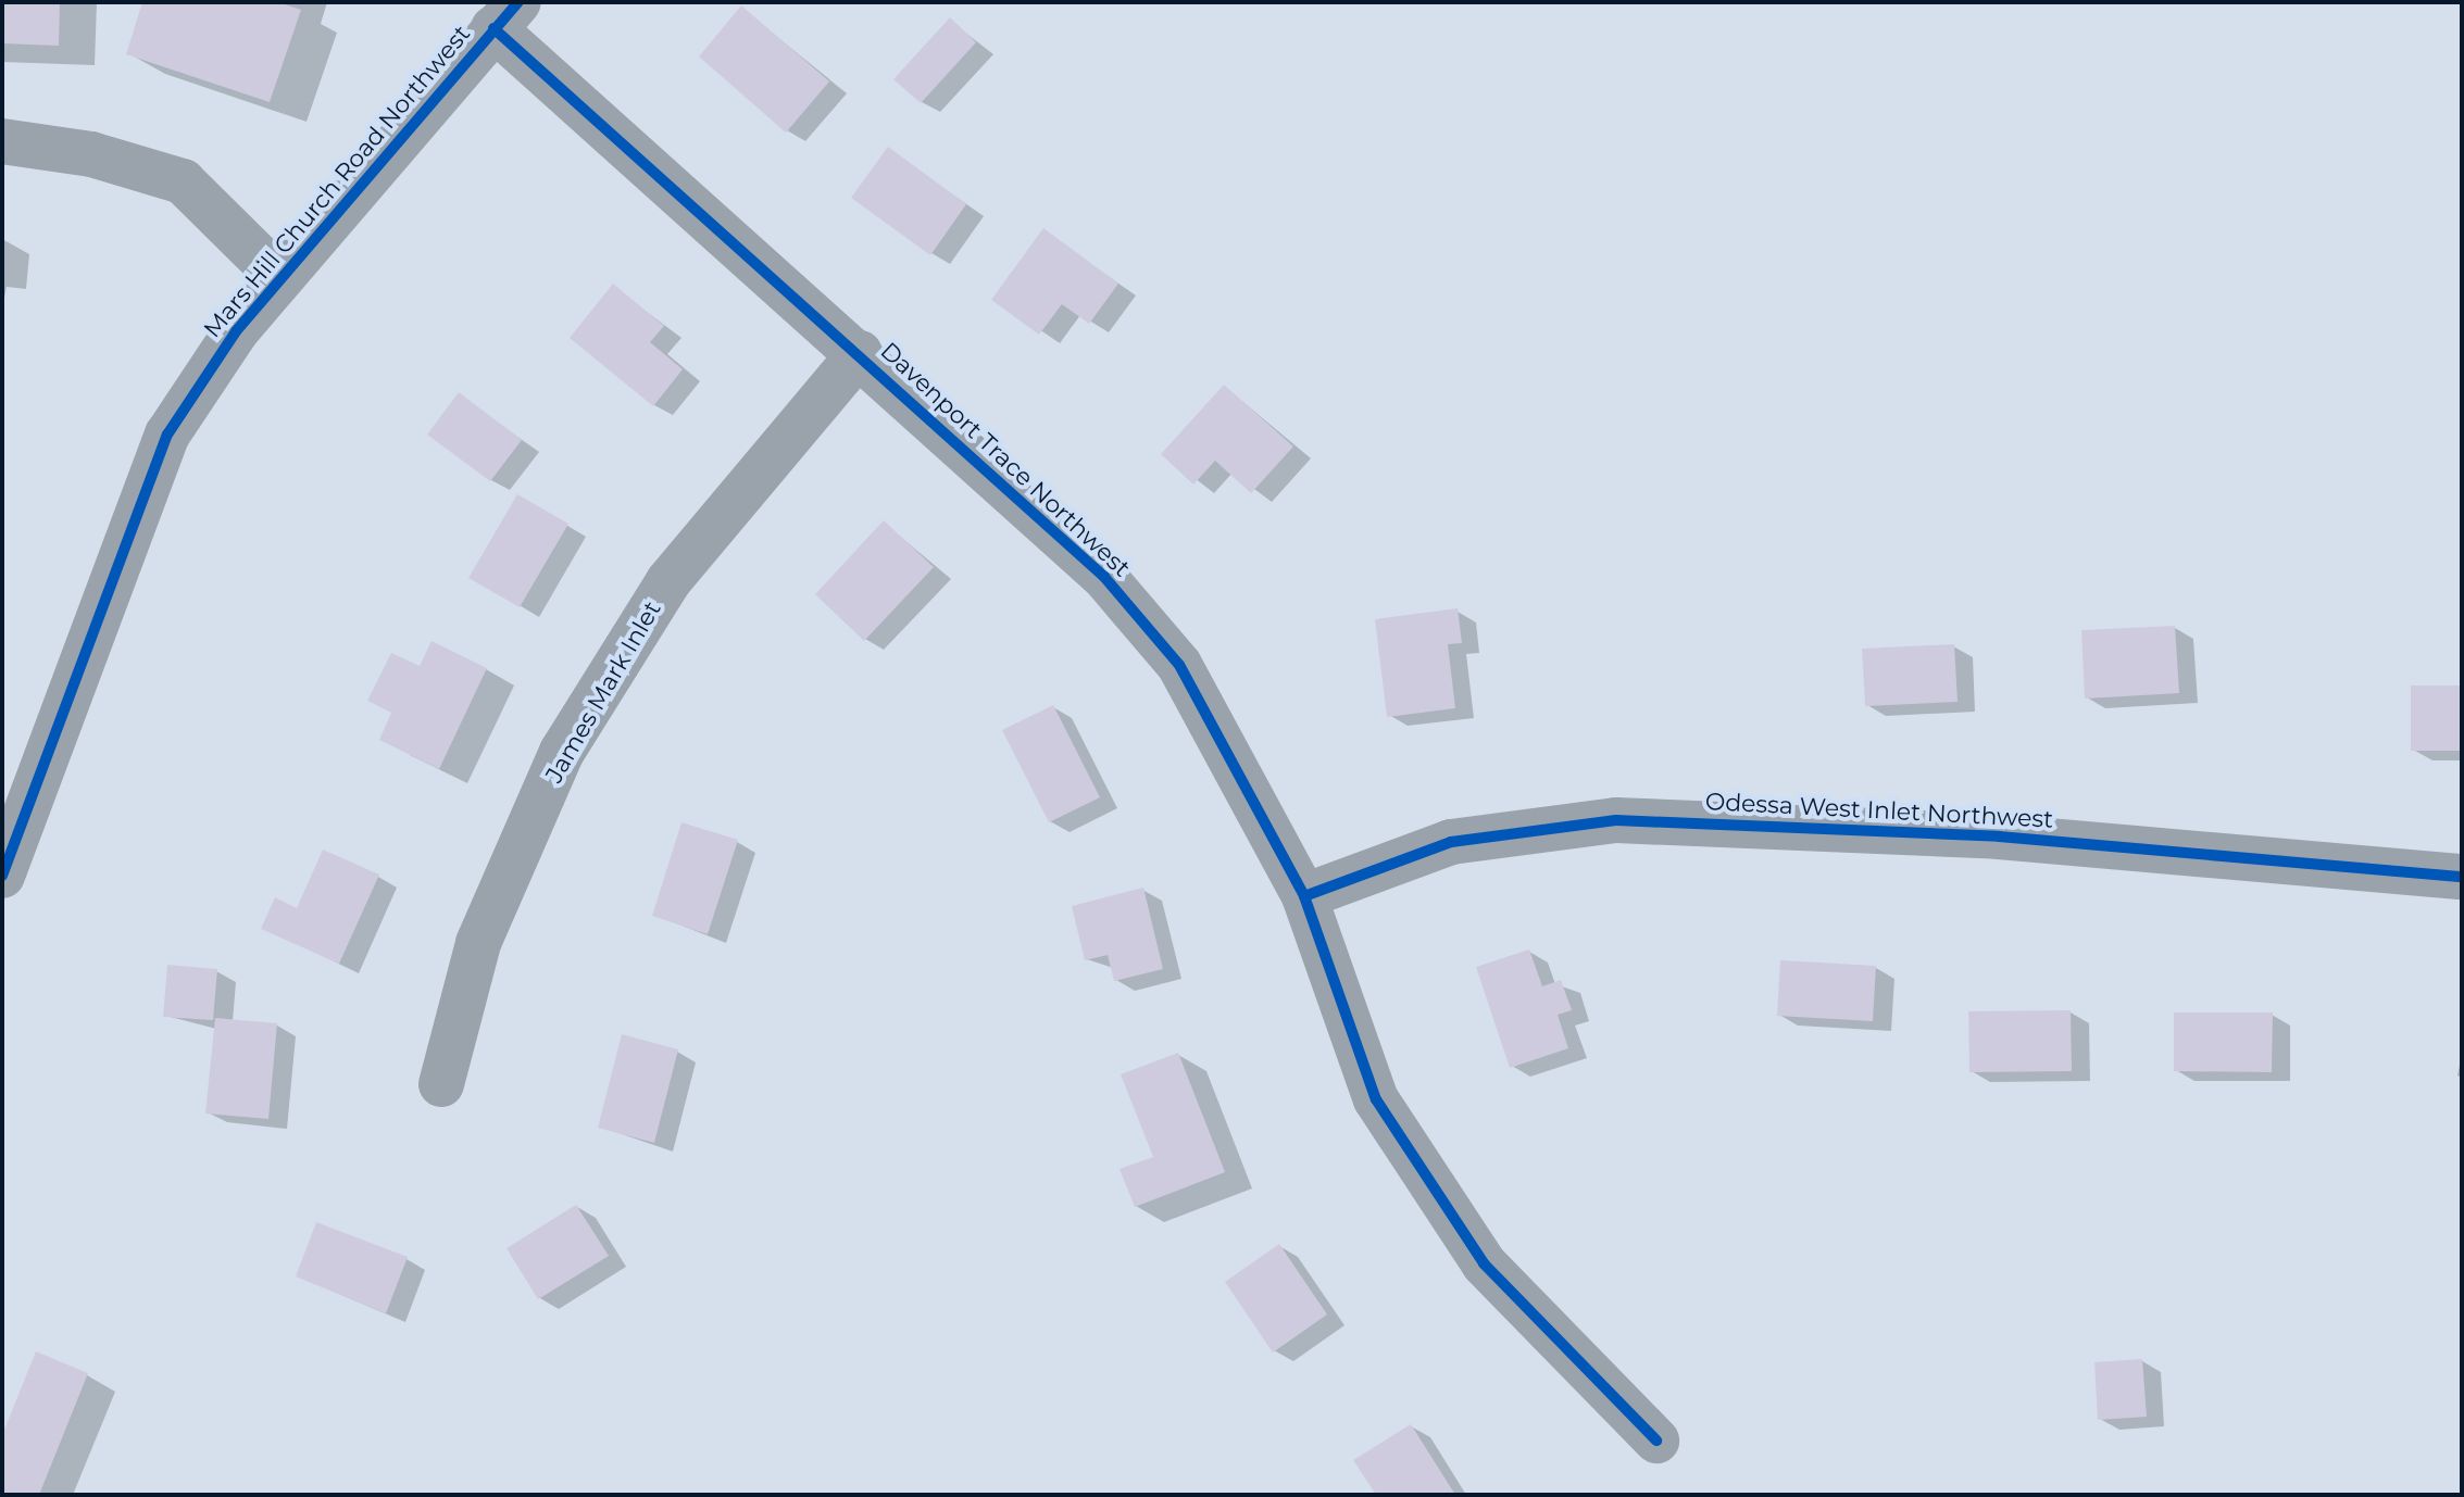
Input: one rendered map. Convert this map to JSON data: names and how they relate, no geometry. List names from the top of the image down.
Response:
{
  "streets": {
    "street": [
      "Mars Hill Church Road Northwest",
      "Davenport Trace Northwest",
      "James Mark Inlet",
      "Odessa West Inlet Northwest"
    ]
  },
  "crossings": [
    ["Mars Hill Church Road Northwest", "Davenport Trace Northwest"],
    ["Davenport Trace Northwest", "James Mark Inlet"],
    ["Davenport Trace Northwest", "Odessa West Inlet Northwest"]
  ]
}
